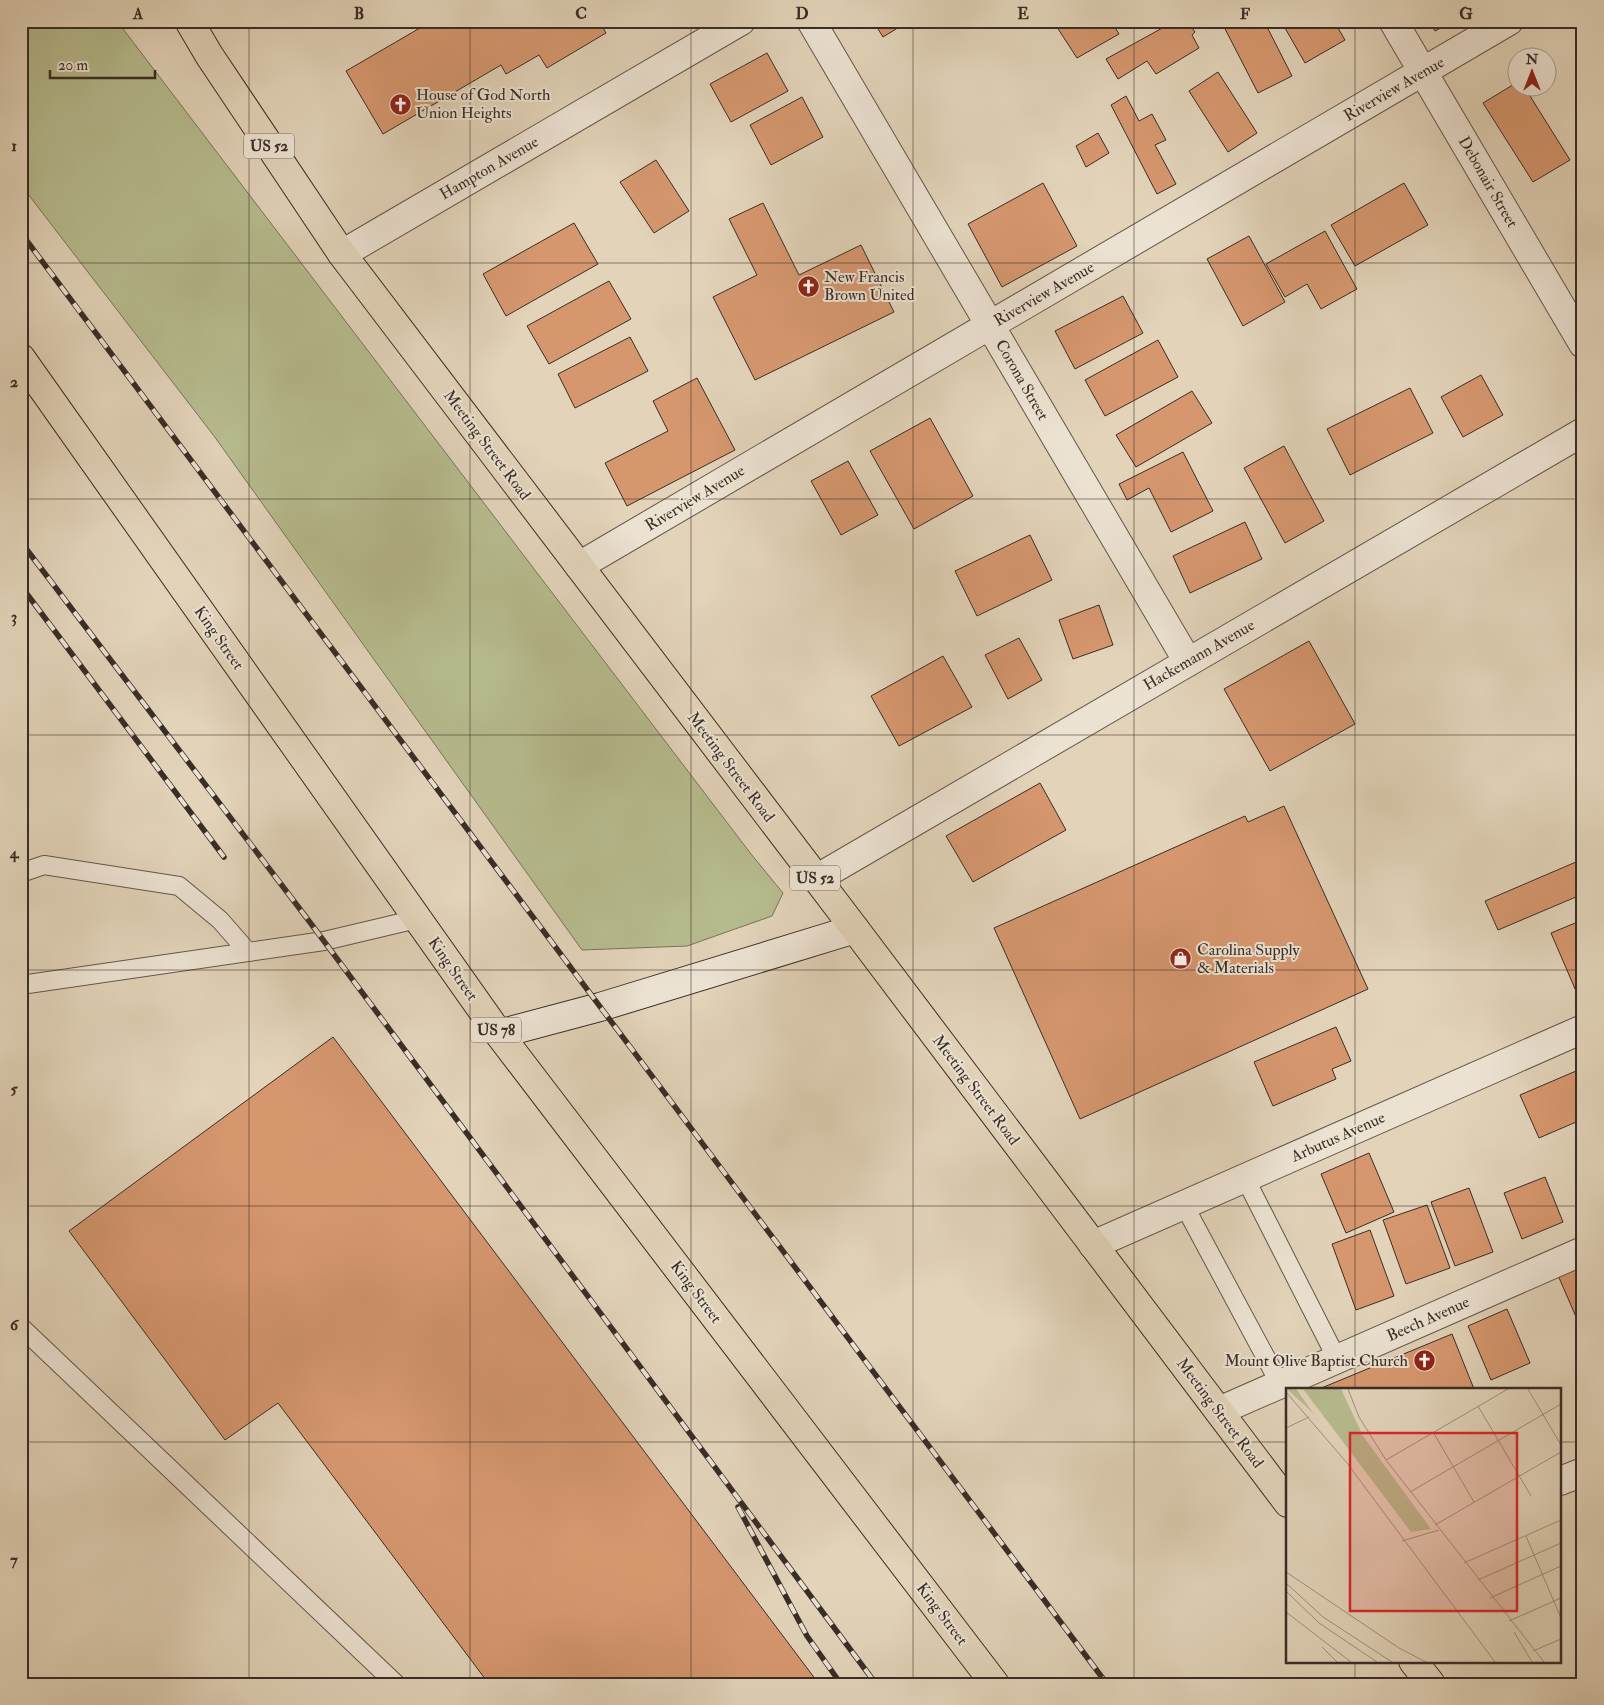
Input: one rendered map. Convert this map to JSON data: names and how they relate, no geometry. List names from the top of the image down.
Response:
{
  "streets": {
    "main road": [
      "US 52",
      "Meeting Street Road",
      "King Street",
      "US 78"
    ],
    "street": [
      "Riverview Avenue",
      "Hampton Avenue",
      "Debonair Street",
      "Corona Street",
      "Hackemann Avenue",
      "Arbutus Avenue",
      "Beech Avenue"
    ]
  },
  "crossings": [
    ["Riverview Avenue", "Debonair Street"],
    ["Riverview Avenue", "Corona Street"],
    ["Riverview Avenue", "Meeting Street Road"],
    ["Hampton Avenue", "Meeting Street Road"],
    ["Corona Street", "Hackemann Avenue"],
    ["Meeting Street Road", "Hackemann Avenue"],
    ["Meeting Street Road", "Arbutus Avenue"],
    ["Meeting Street Road", "Beech Avenue"]
  ],
  "places": {
    "church": ["House of God North Union Heights", "New Francis Brown United", "Mount Olive Baptist Church"],
    "shop": ["Carolina Supply & Materials"]
  },
  "scale_bar": "20 m",
  "north": "top",
  "grid": {
    "columns": [
      "A",
      "B",
      "C",
      "D",
      "E",
      "F",
      "G"
    ],
    "rows": [
      "1",
      "2",
      "3",
      "4",
      "5",
      "6",
      "7"
    ]
  }
}
